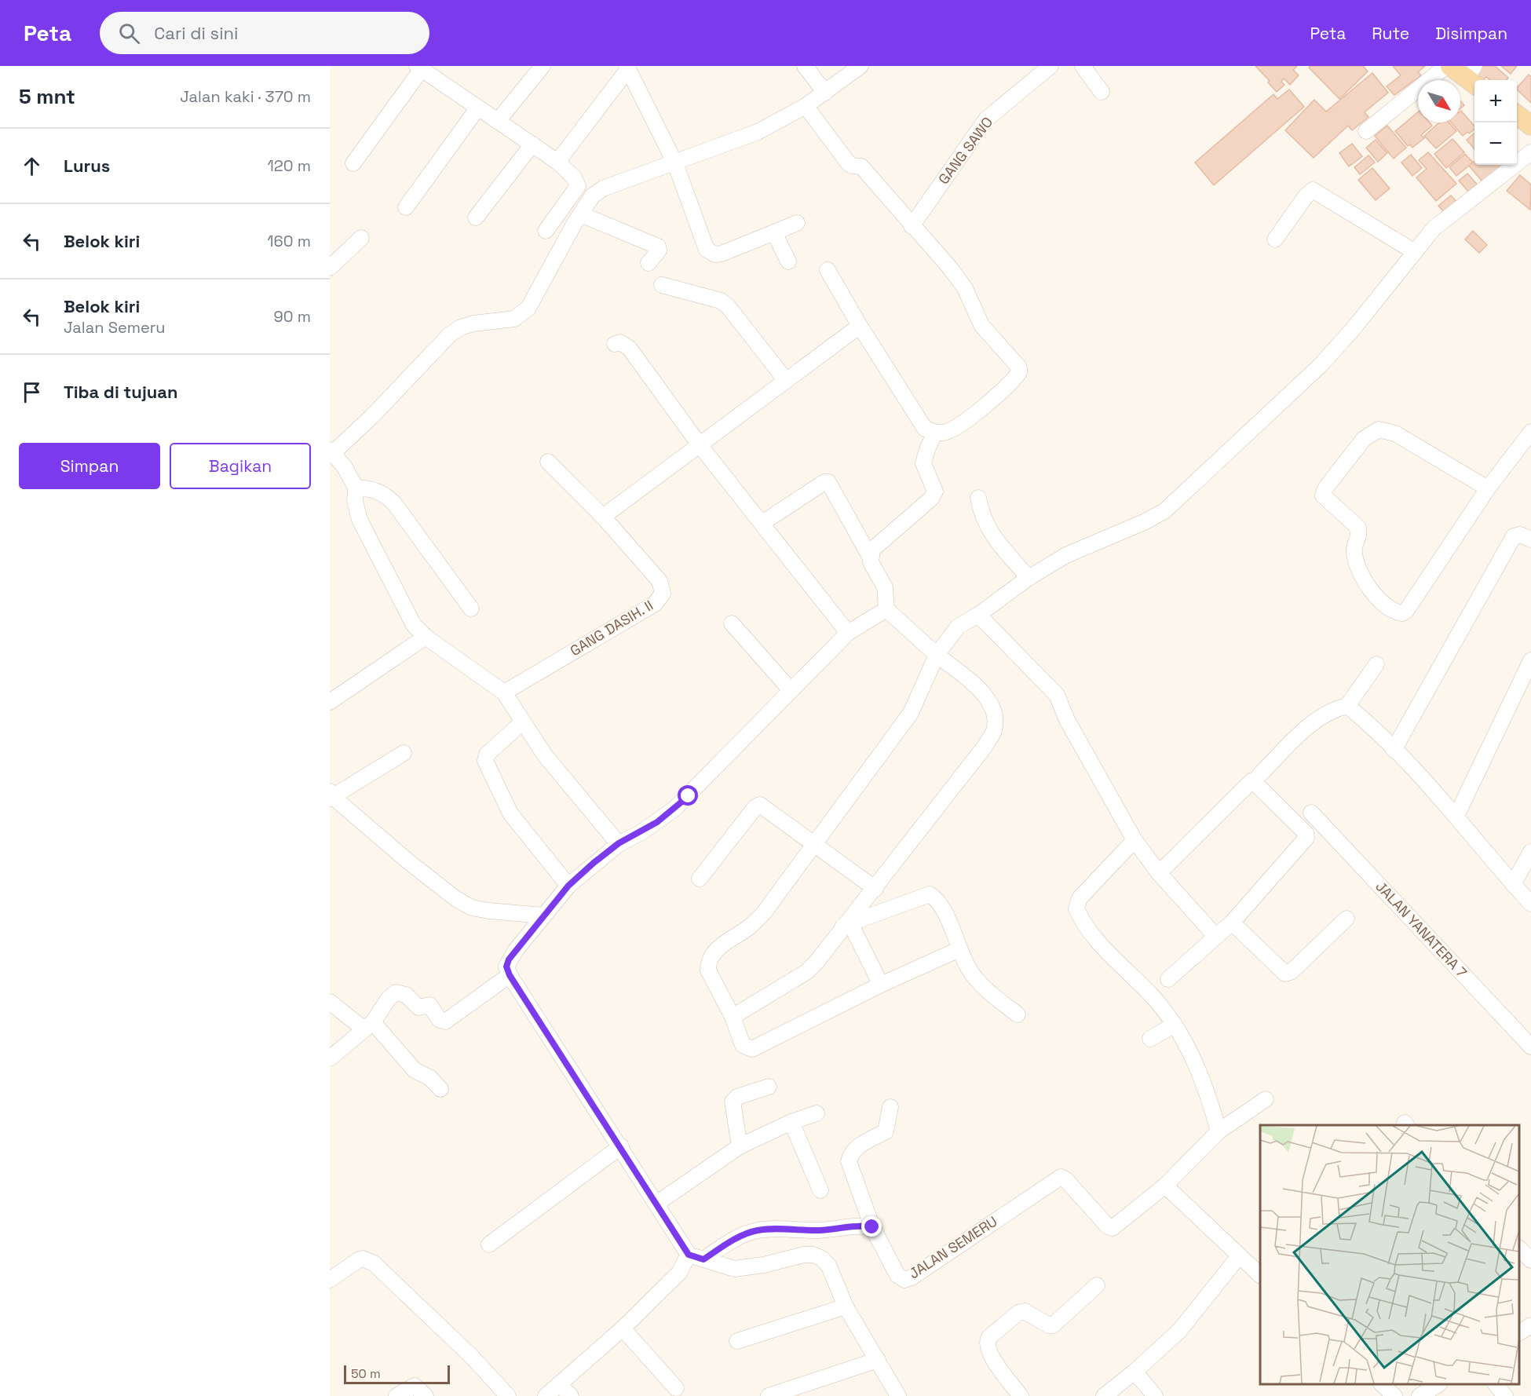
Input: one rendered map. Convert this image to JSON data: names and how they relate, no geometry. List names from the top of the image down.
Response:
{
  "streets": {
    "street": [
      "GANG SAWO",
      "GANG DASIH. II",
      "JALAN YANATERA 7",
      "JALAN SEMERU"
    ]
  },
  "scale_bar": "50 m",
  "north": "bottom right",
  "page": {
    "header": "Peta",
    "search": "Cari di sini",
    "nav": ["Peta", "Rute", "Disimpan"],
    "heading": ["5 mnt", "Jalan kaki · 370 m"],
    "map_buttons": ["+", "−"],
    "list": [
      ["Lurus", "120 m"],
      ["Belok kiri", "160 m"],
      ["Belok kiri", "Jalan Semeru", "90 m"],
      "Tiba di tujuan"
    ],
    "buttons": ["Simpan", "Bagikan"],
    "scale": "50 m"
  }
}
